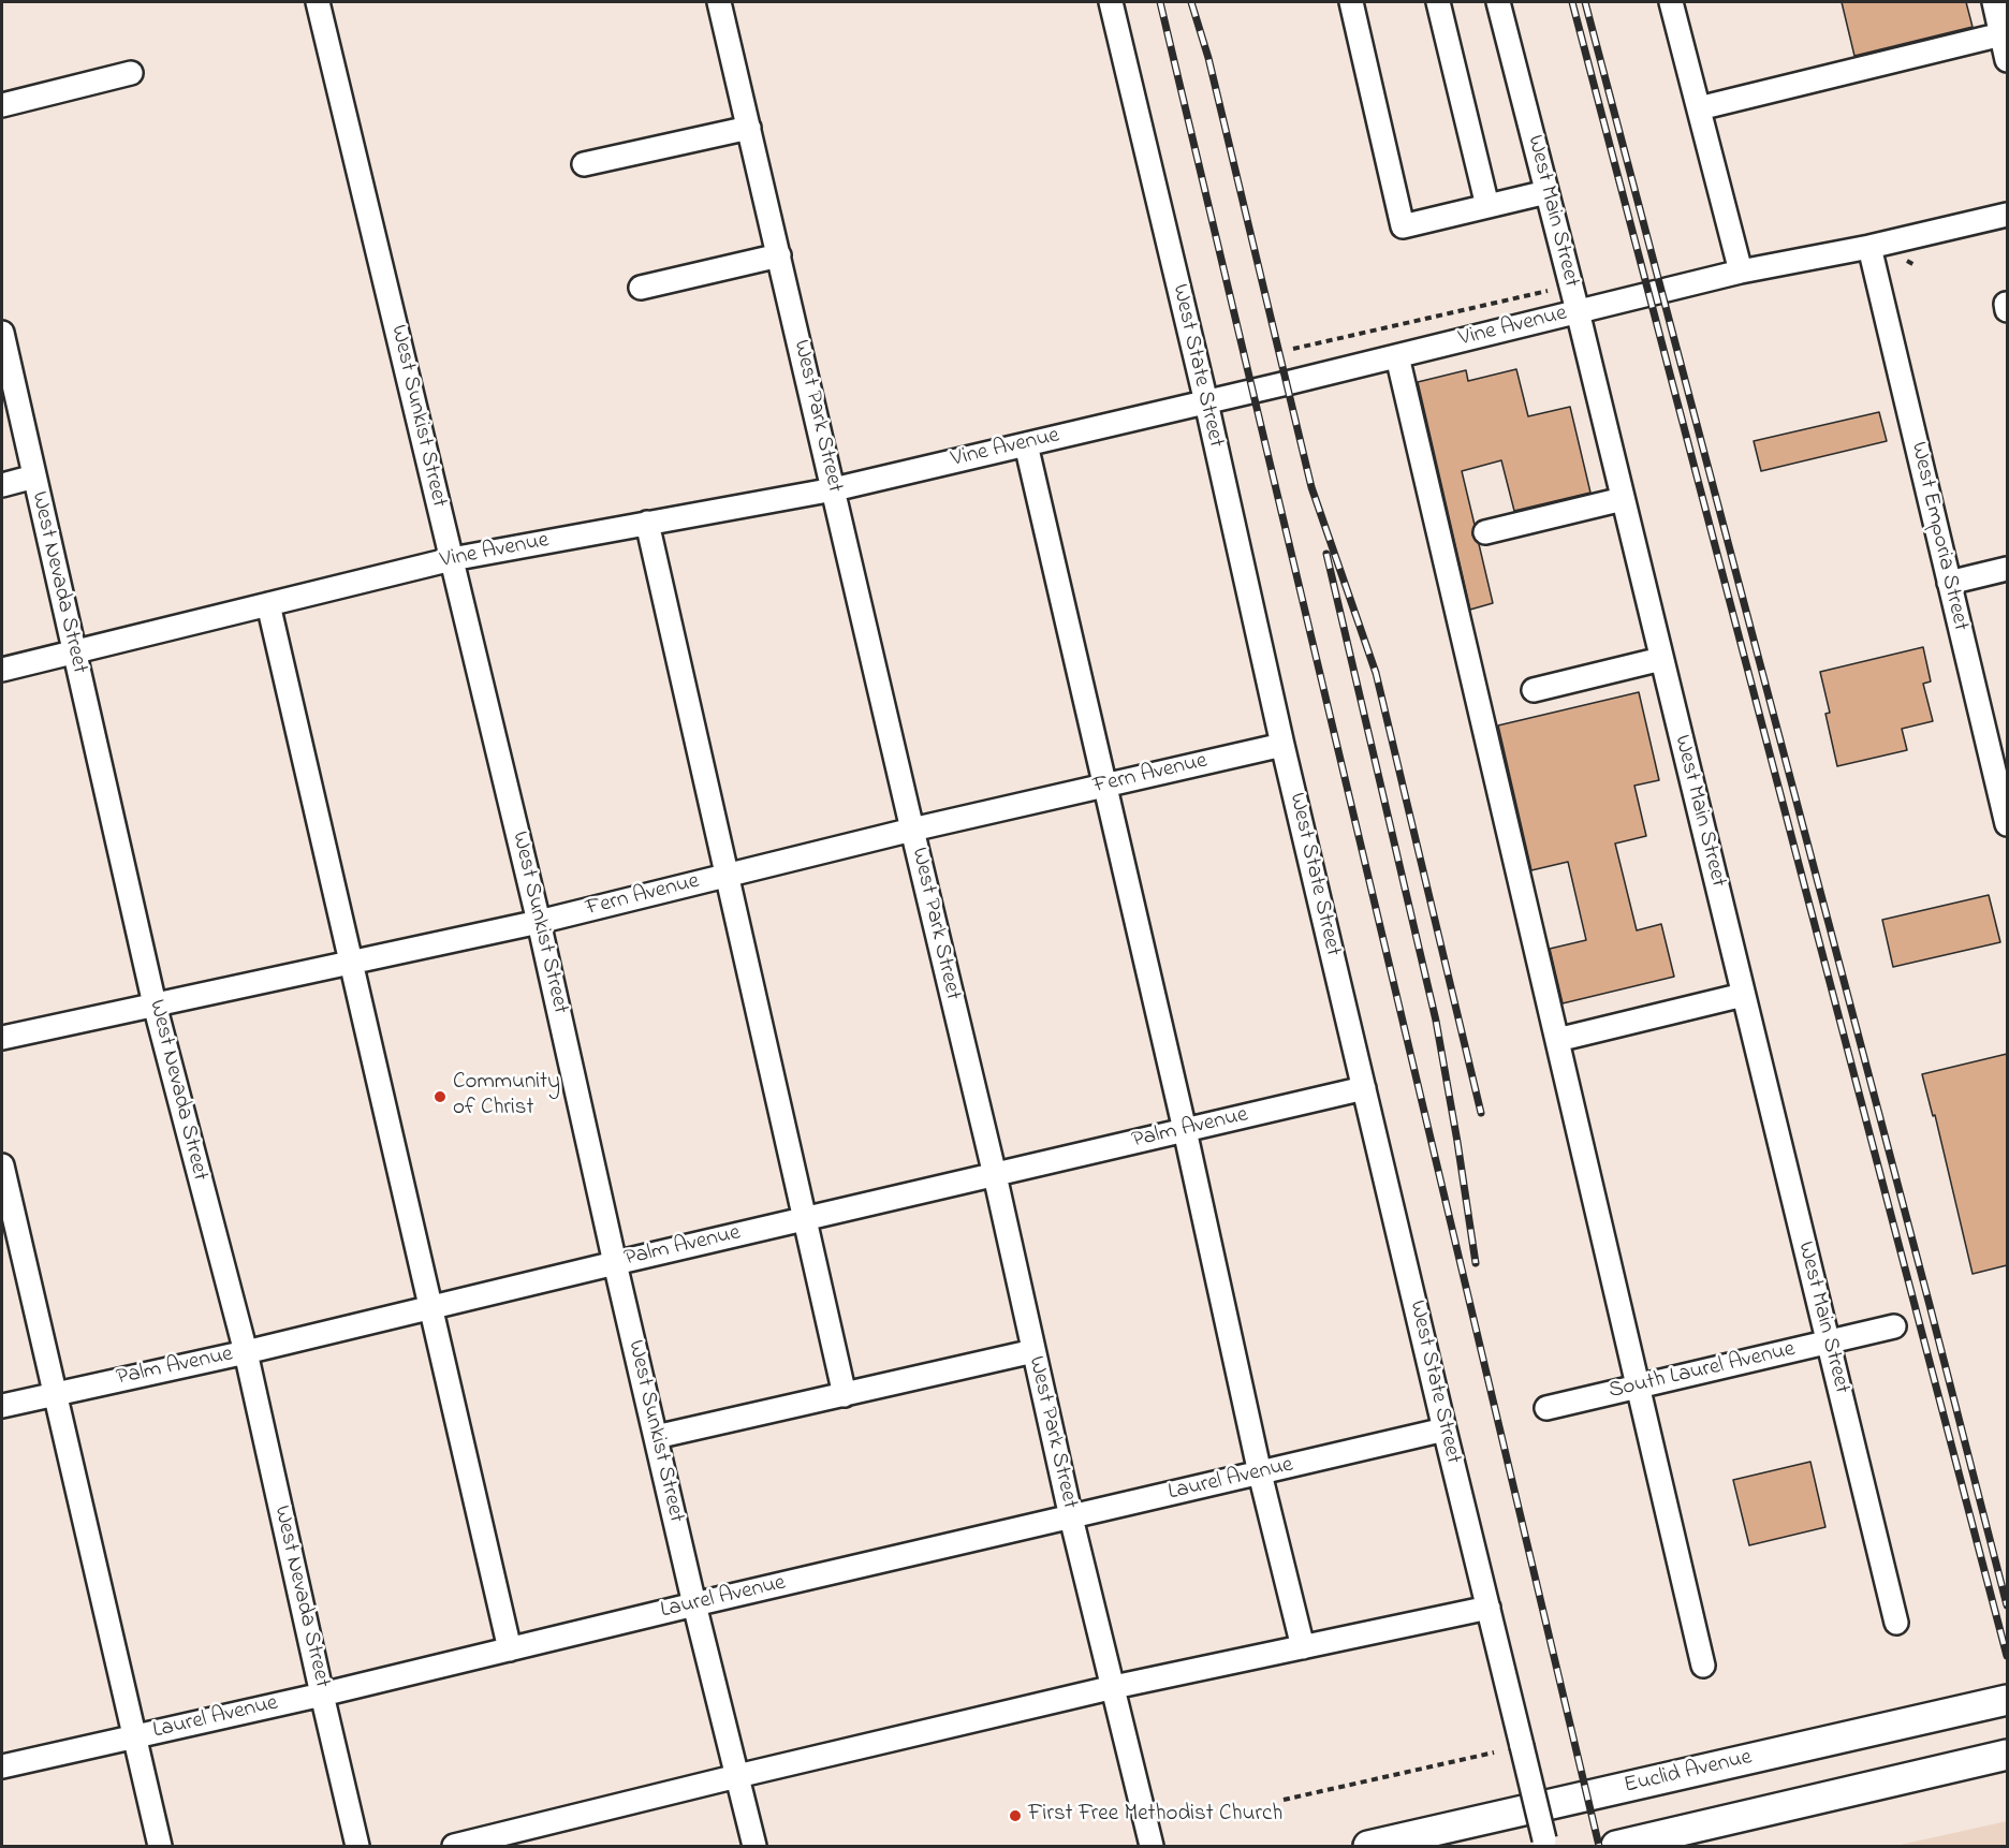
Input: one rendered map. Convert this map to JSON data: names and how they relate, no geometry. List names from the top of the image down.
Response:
{
  "streets": {
    "main road": ["Euclid Avenue"],
    "street": [
      "West Main Street",
      "Vine Avenue",
      "West State Street",
      "West Sunkist Street",
      "West Park Street",
      "West Emporia Street",
      "West Nevada Street",
      "Fern Avenue",
      "Palm Avenue",
      "South Laurel Avenue",
      "Laurel Avenue"
    ]
  },
  "crossings": [
    ["West Main Street", "Vine Avenue"],
    ["West Main Street", "South Laurel Avenue"],
    ["Vine Avenue", "West State Street"],
    ["Vine Avenue", "West Sunkist Street"],
    ["Vine Avenue", "West Park Street"],
    ["Vine Avenue", "West Emporia Street"],
    ["Vine Avenue", "West Nevada Street"],
    ["West State Street", "Fern Avenue"],
    ["West State Street", "Palm Avenue"],
    ["West State Street", "Laurel Avenue"],
    ["West Sunkist Street", "Fern Avenue"],
    ["West Sunkist Street", "Palm Avenue"],
    ["West Sunkist Street", "Laurel Avenue"],
    ["West Park Street", "Fern Avenue"],
    ["West Park Street", "Palm Avenue"],
    ["West Park Street", "Laurel Avenue"],
    ["West Nevada Street", "Fern Avenue"],
    ["West Nevada Street", "Palm Avenue"],
    ["West Nevada Street", "Laurel Avenue"]
  ],
  "places": ["Community of Christ", "First Free Methodist Church"]
}
